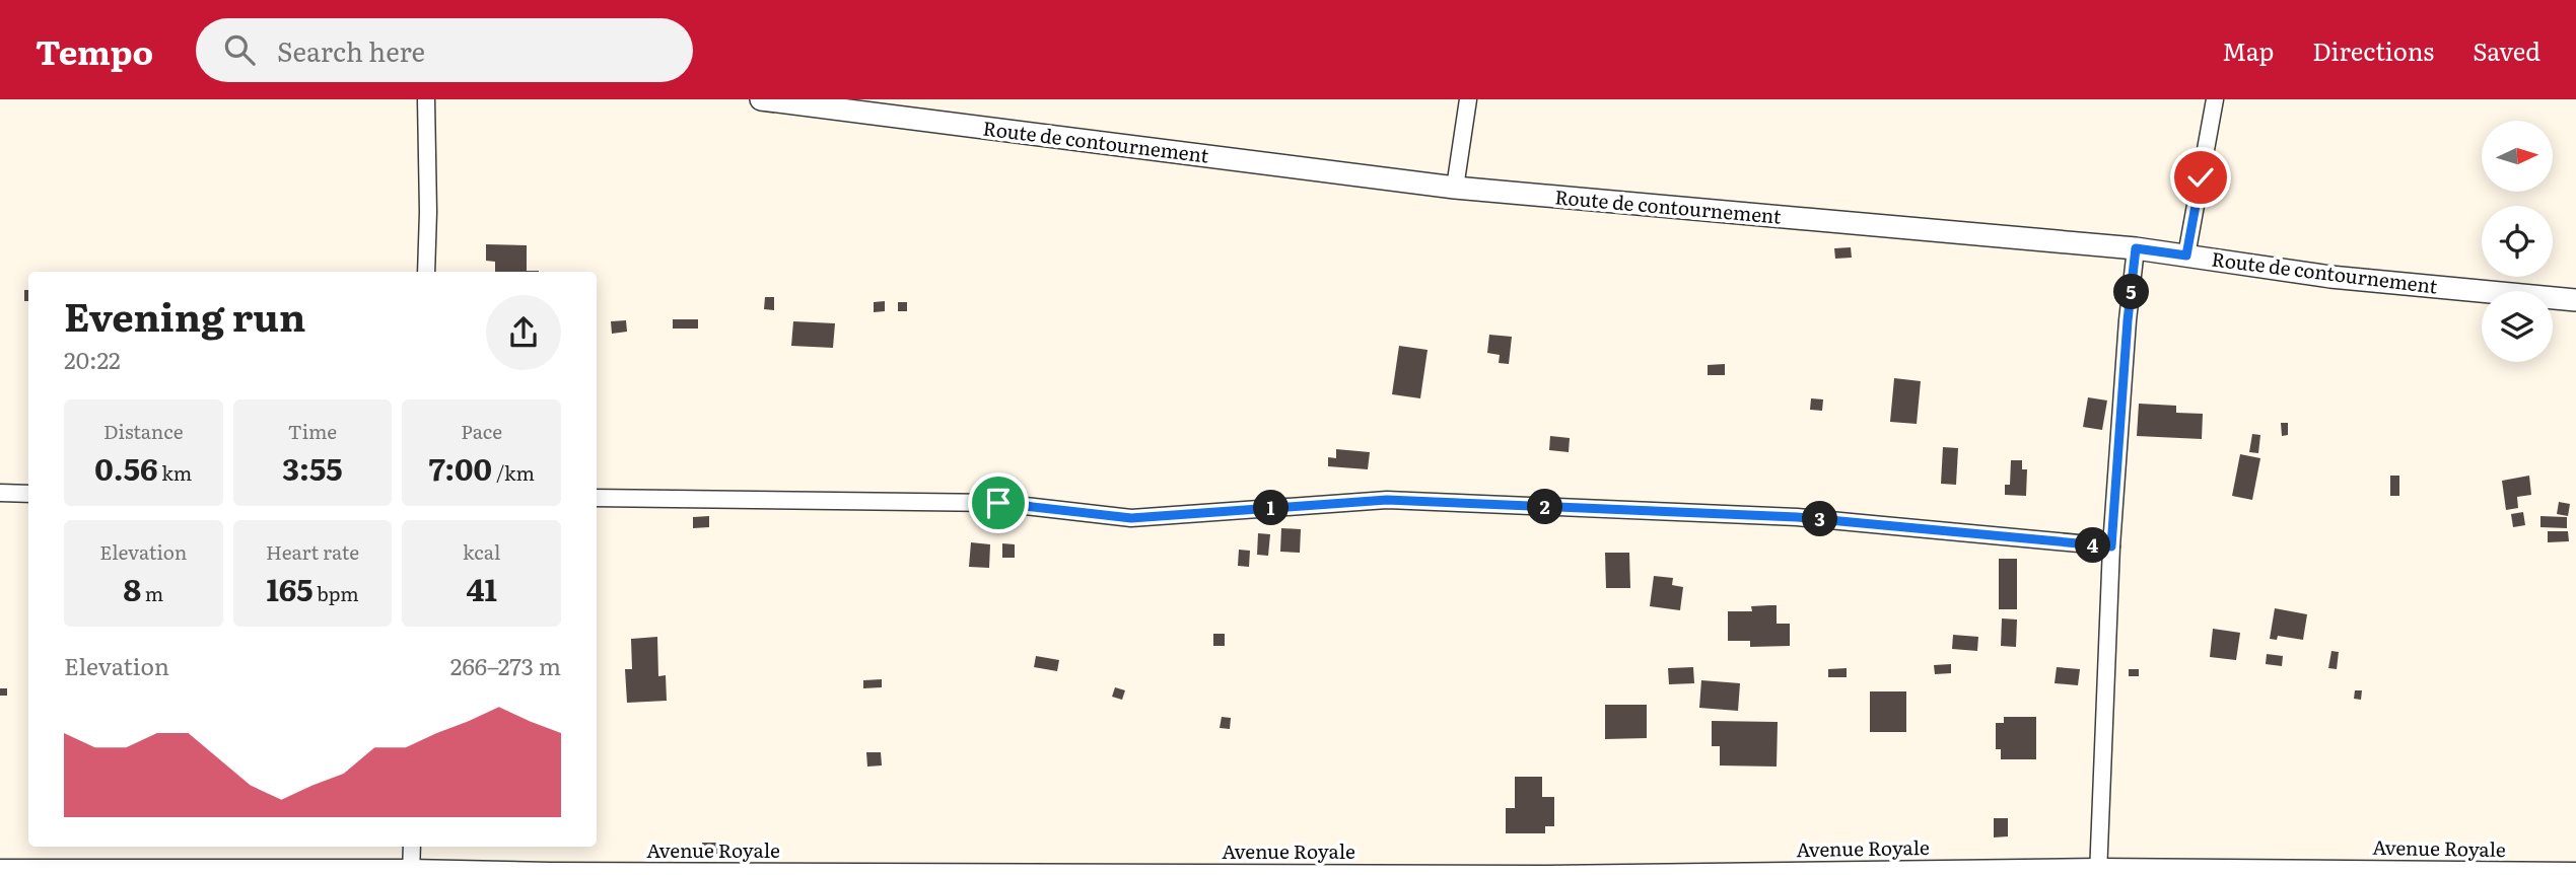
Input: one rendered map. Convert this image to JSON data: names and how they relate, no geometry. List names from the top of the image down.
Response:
{
  "streets": {
    "street": ["Route de contournement", "Avenue Royale"]
  },
  "north": "right",
  "page": {
    "header": "Tempo",
    "search": "Search here",
    "nav": ["Map", "Directions", "Saved"],
    "heading": ["Evening run", "20:22"],
    "pins": [
      "5",
      "2",
      "1",
      "3",
      "4"
    ],
    "stats": [
      ["Distance", "0.56 km"],
      ["Time", "3:55"],
      ["Pace", "7:00 /km"],
      ["Elevation", "8 m"],
      ["Heart rate", "165 bpm"],
      ["kcal", "41"]
    ],
    "chart": ["Elevation", "266–273 m"]
  }
}
